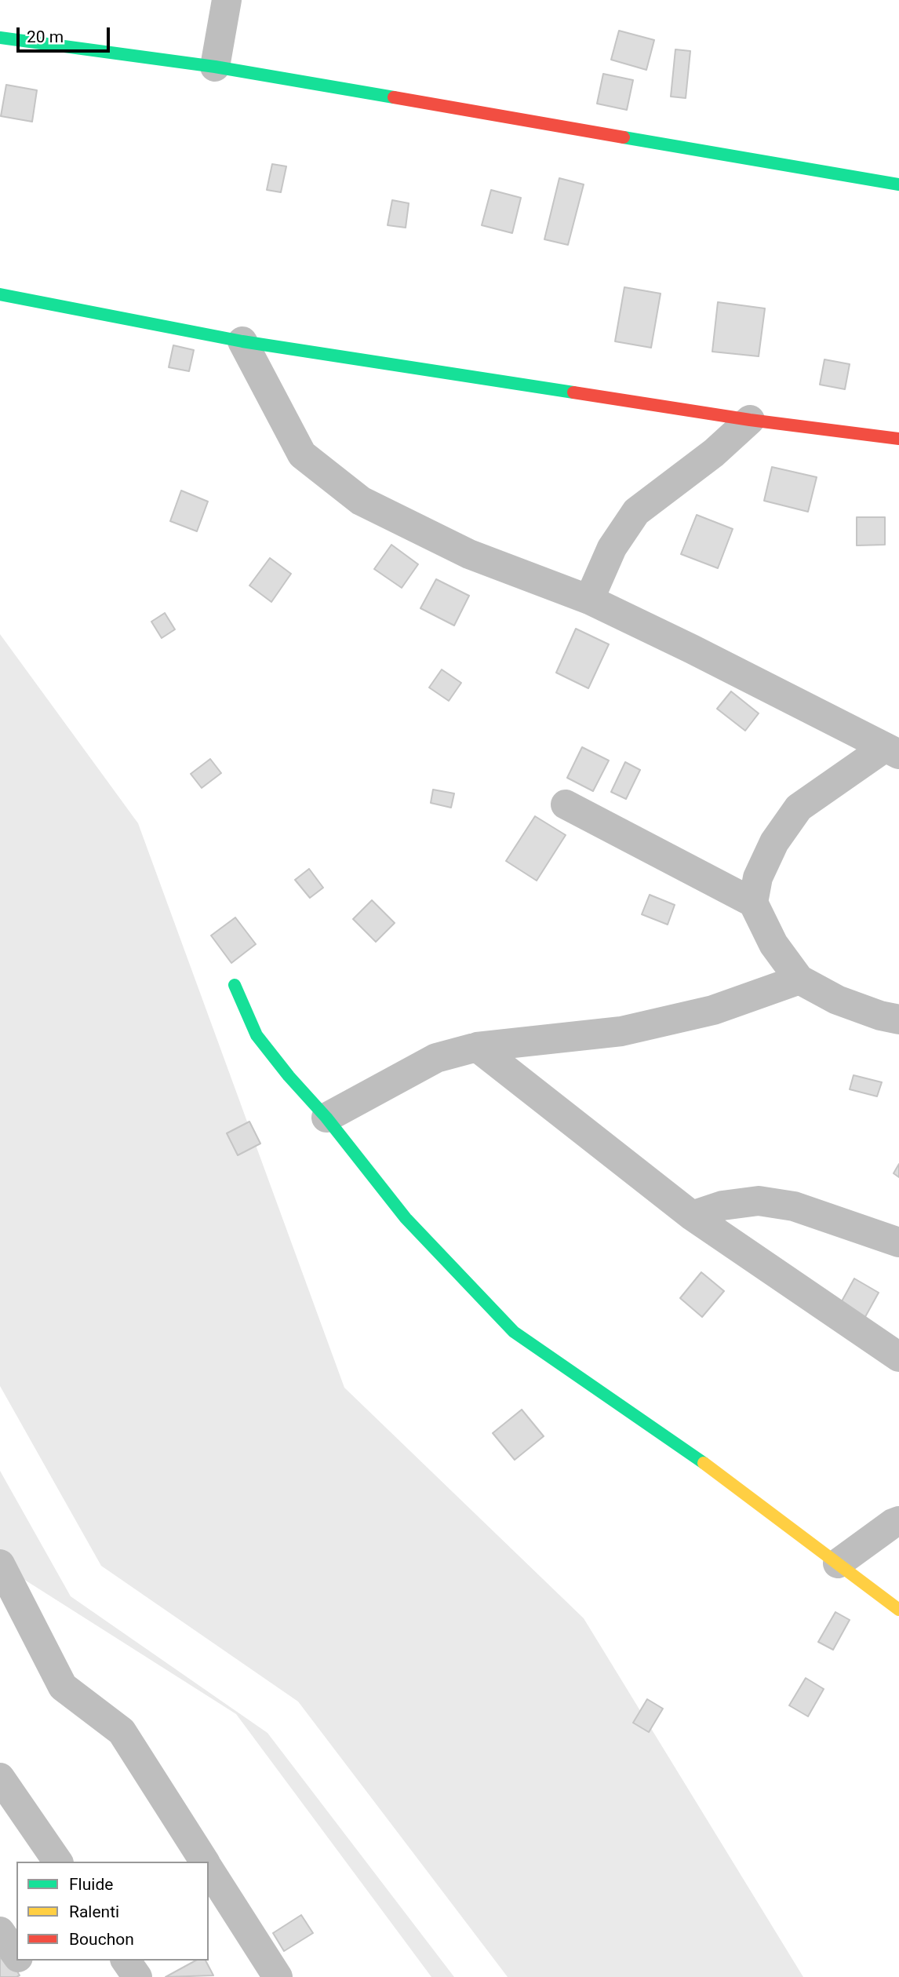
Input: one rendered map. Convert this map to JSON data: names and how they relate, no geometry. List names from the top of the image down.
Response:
{
  "legend": ["Fluide", "Ralenti", "Bouchon"],
  "scale_bar": "20 m"
}
